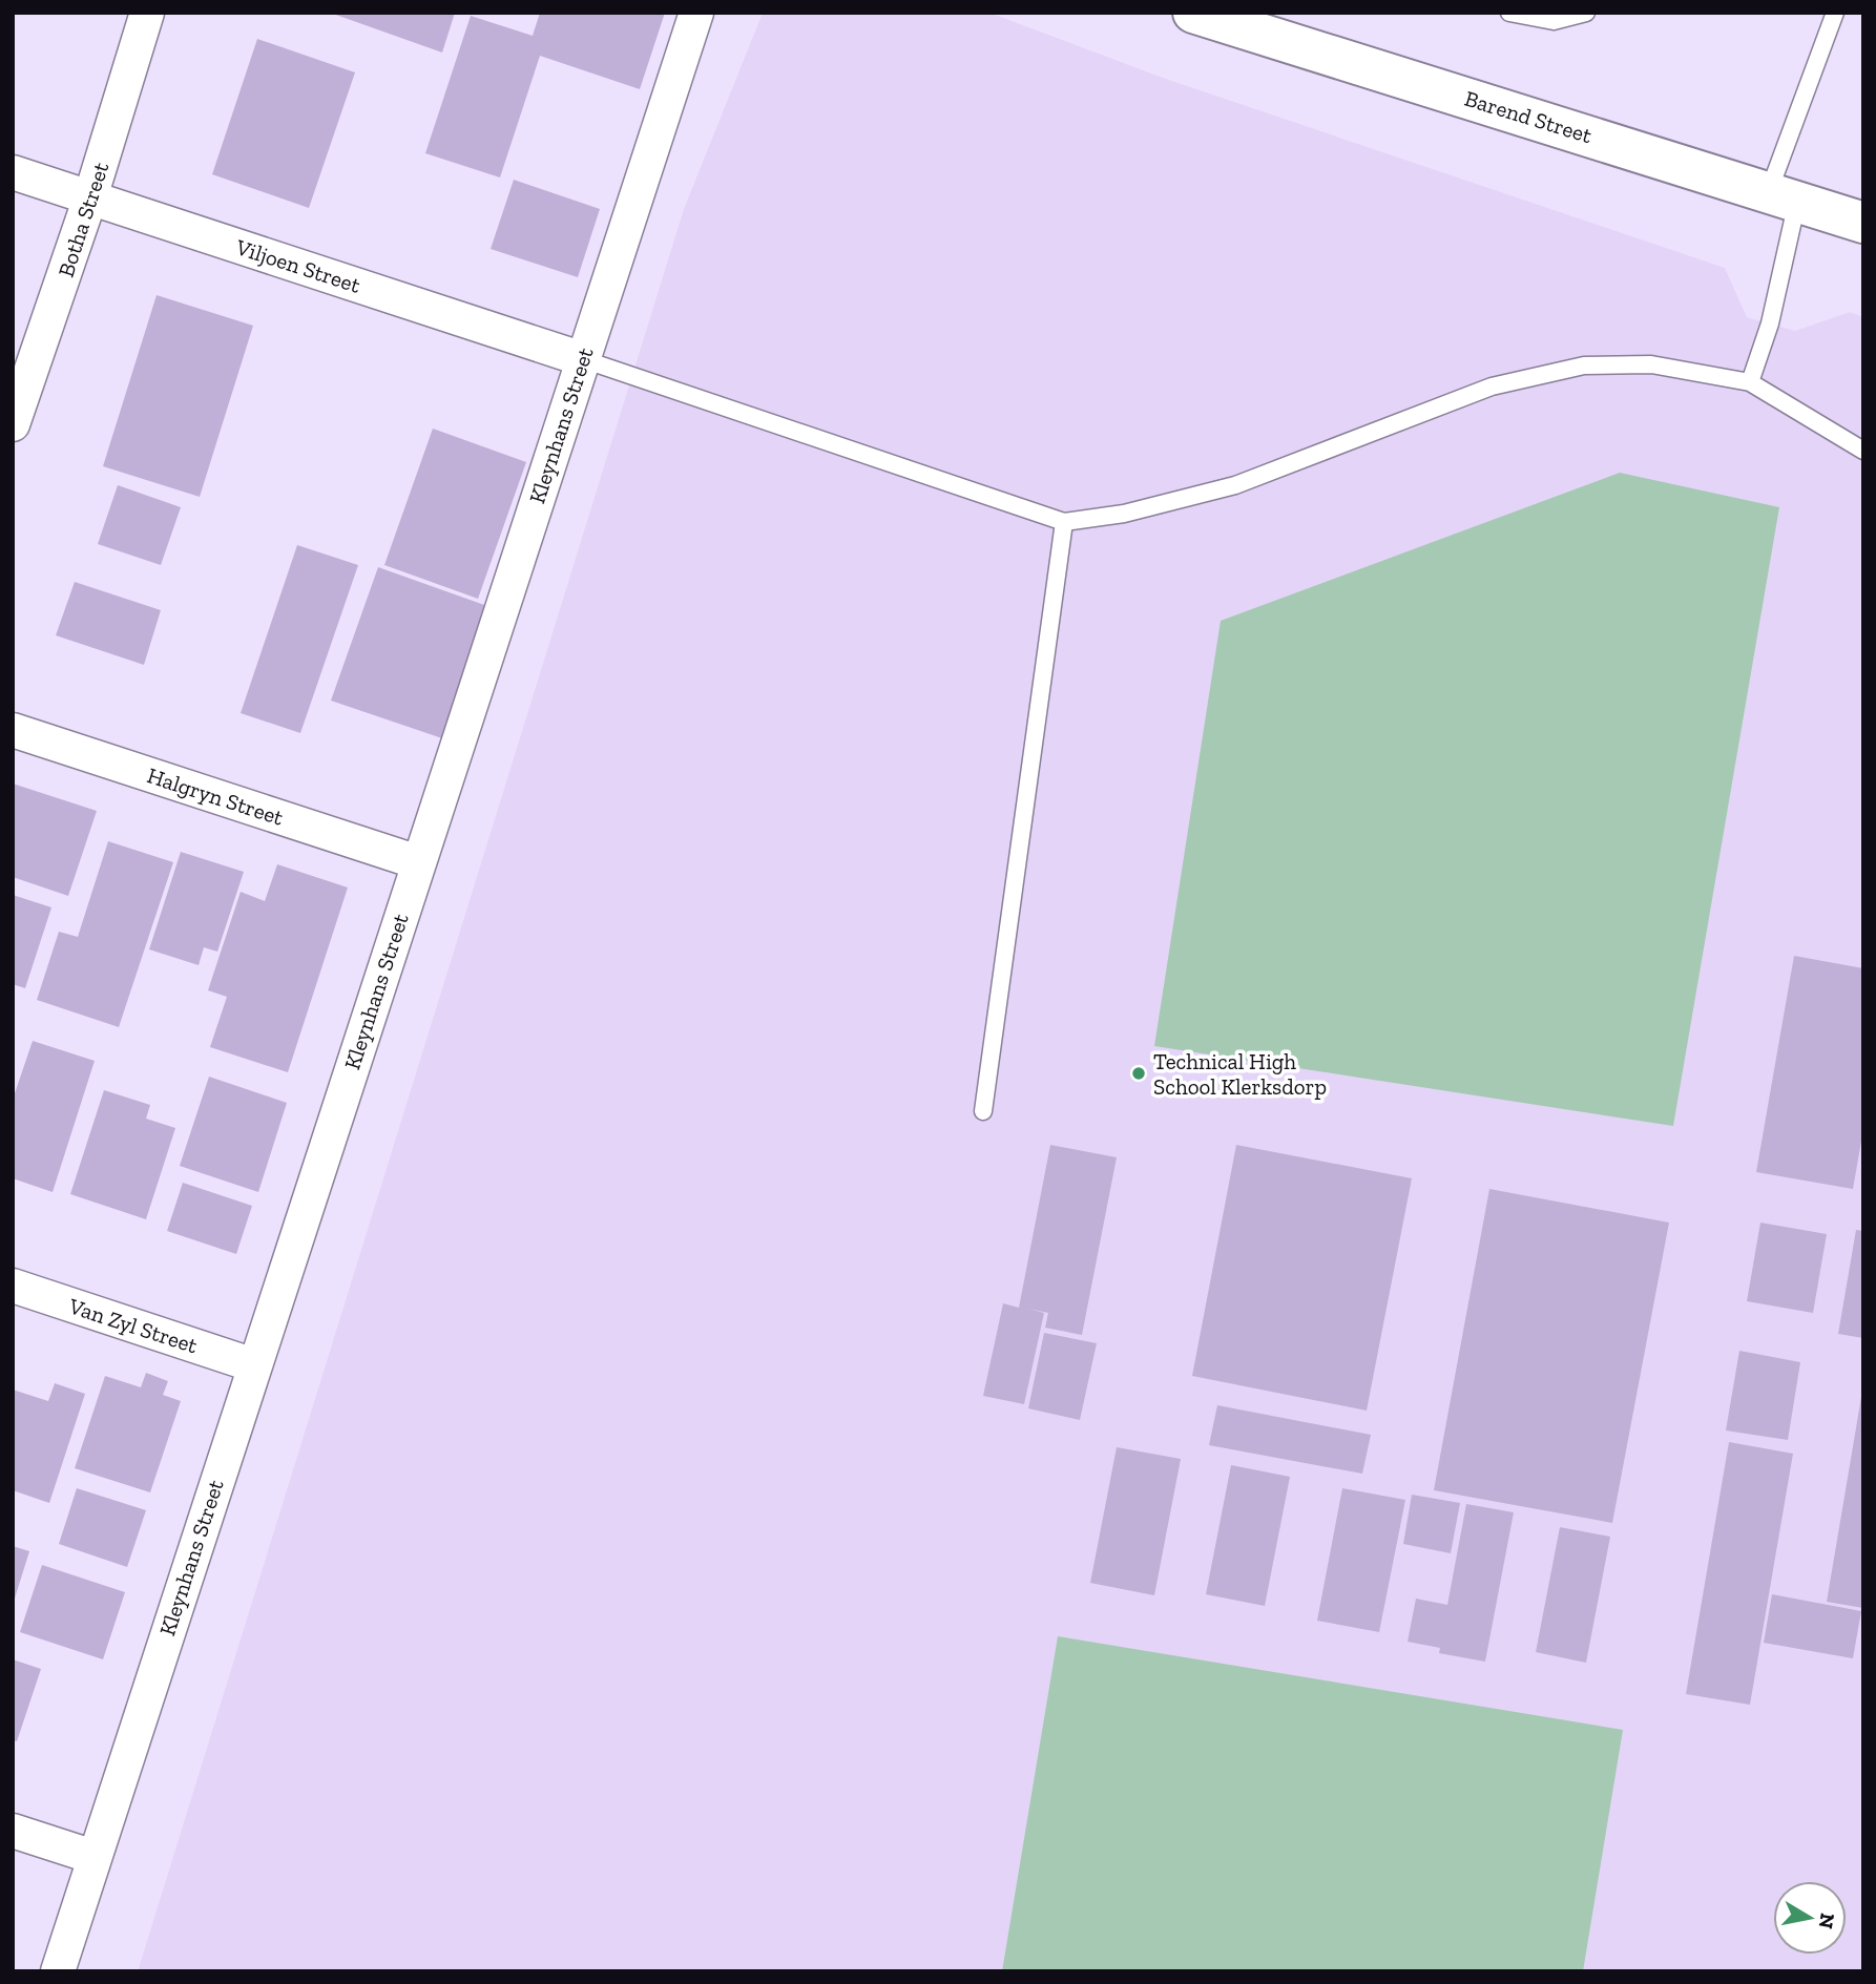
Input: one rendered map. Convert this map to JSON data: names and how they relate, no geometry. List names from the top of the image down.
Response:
{
  "streets": {
    "street": [
      "Barend Street",
      "Botha Street",
      "Viljoen Street",
      "Kleynhans Street",
      "Halgryn Street",
      "Van Zyl Street"
    ]
  },
  "crossings": [
    ["Botha Street", "Viljoen Street"],
    ["Viljoen Street", "Kleynhans Street"],
    ["Kleynhans Street", "Halgryn Street"],
    ["Kleynhans Street", "Van Zyl Street"]
  ],
  "places": ["Technical High School Klerksdorp"],
  "north": "right"
}
